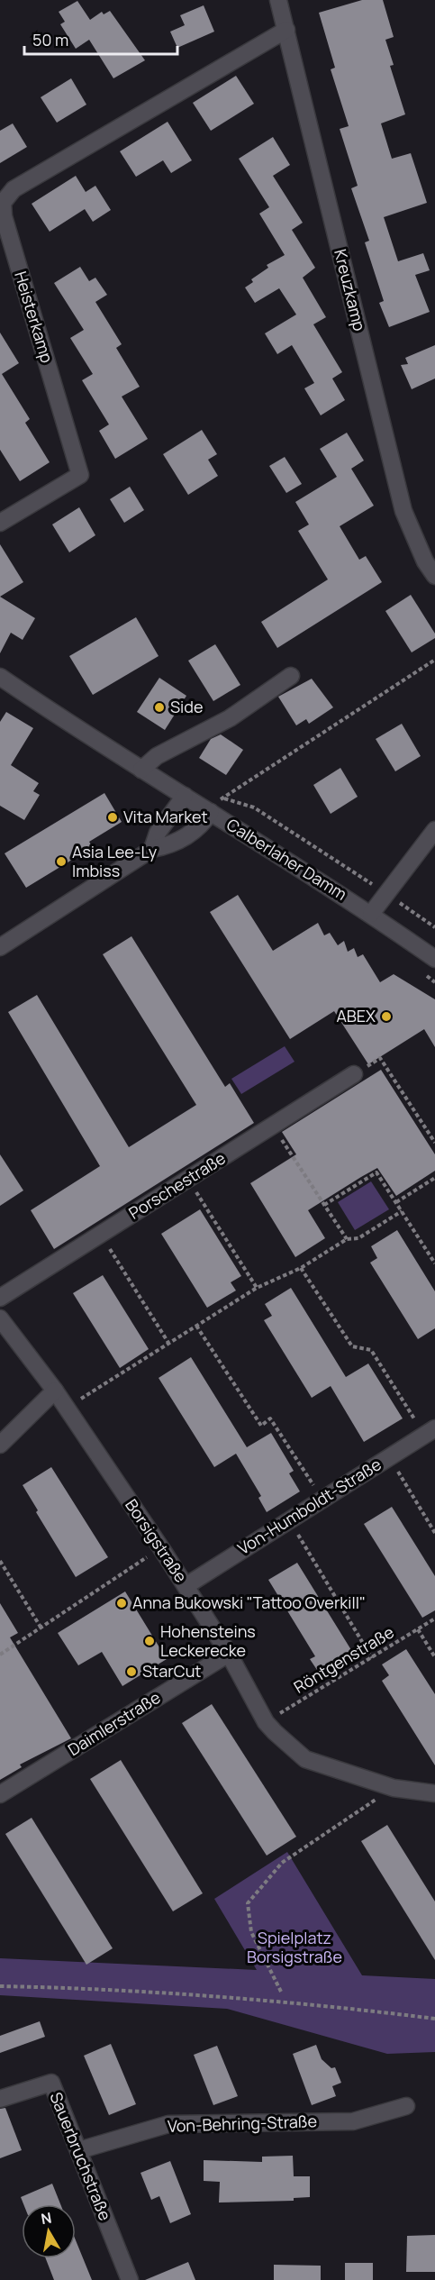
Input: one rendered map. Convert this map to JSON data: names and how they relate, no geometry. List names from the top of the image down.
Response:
{
  "streets": {
    "street": [
      "Kreuzkamp",
      "Heisterkamp",
      "Calberlaher Damm",
      "Porschestraße",
      "Von-Humboldt-Straße",
      "Borsigstraße",
      "Daimlerstraße",
      "Von-Behring-Straße",
      "Sauerbruchstraße"
    ],
    "path": ["Röntgenstraße"]
  },
  "crossings": [
    ["Kreuzkamp", "Heisterkamp"],
    ["Von-Humboldt-Straße", "Borsigstraße"],
    ["Borsigstraße", "Röntgenstraße"],
    ["Borsigstraße", "Daimlerstraße"],
    ["Von-Behring-Straße", "Sauerbruchstraße"]
  ],
  "parks": ["Spielplatz Borsigstraße"],
  "places": [
    "Side",
    "Vita Market",
    "Asia Lee-Ly Imbiss",
    "ABEX",
    "Anna Bukowski \"Tattoo Overkill\"",
    "Hohensteins Leckerecke",
    "StarCut"
  ],
  "scale_bar": "50 m",
  "north": "top"
}
